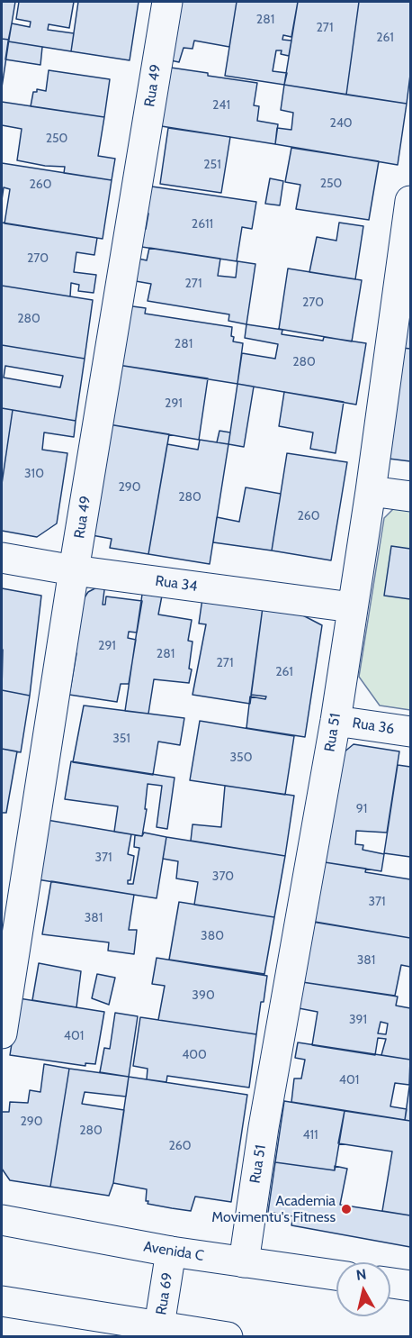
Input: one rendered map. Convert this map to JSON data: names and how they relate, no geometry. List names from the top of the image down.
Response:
{
  "streets": {
    "street": [
      "Rua 49",
      "Rua 34",
      "Rua 36",
      "Rua 51",
      "Avenida C",
      "Rua 69"
    ]
  },
  "crossings": [
    ["Rua 49", "Rua 34"],
    ["Rua 34", "Rua 51"],
    ["Rua 36", "Rua 51"],
    ["Rua 51", "Avenida C"],
    ["Avenida C", "Rua 69"]
  ],
  "places": ["Academia Movimentu's Fitness"],
  "house_numbers": [
    "281",
    "271",
    "261",
    "241",
    "240",
    "250",
    "251",
    "250",
    "260",
    "2611",
    "270",
    "271",
    "270",
    "280",
    "281",
    "280",
    "291",
    "310",
    "290",
    "280",
    "260",
    "291",
    "281",
    "271",
    "261",
    "351",
    "350",
    "91",
    "371",
    "370",
    "371",
    "381",
    "380",
    "381",
    "390",
    "391",
    "401",
    "400",
    "401",
    "290",
    "280",
    "411",
    "260"
  ],
  "north": "top"
}
